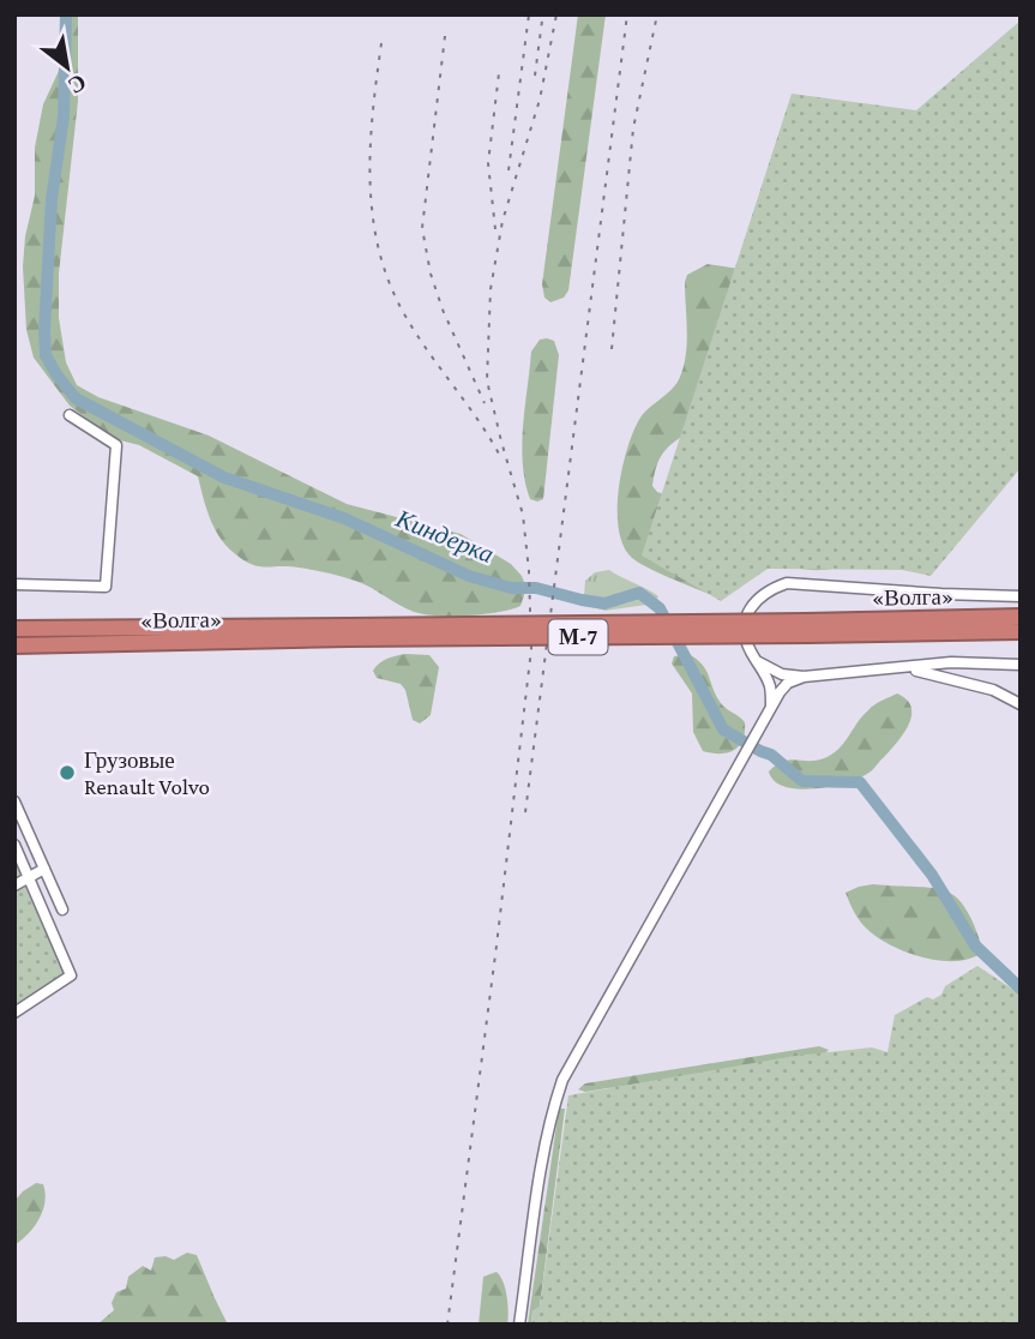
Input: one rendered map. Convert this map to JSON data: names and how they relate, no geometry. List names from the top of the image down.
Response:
{
  "streets": {
    "highway": ["«Волга»", "М-7"]
  },
  "crossings": [
    ["«Волга»", "М-7"]
  ],
  "water": ["Киндерка"],
  "places": ["Грузовые Renault Volvo"],
  "north": "bottom right"
}
